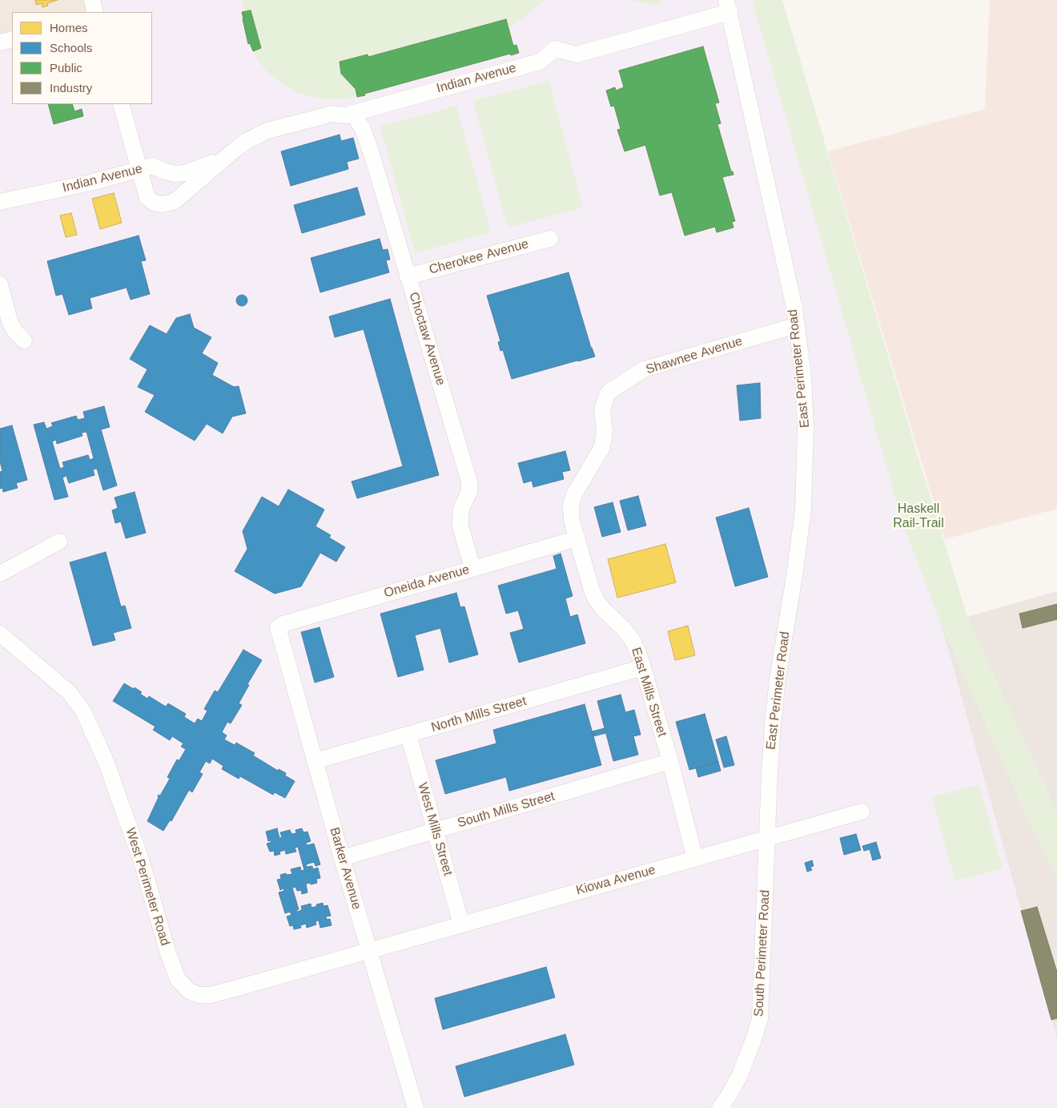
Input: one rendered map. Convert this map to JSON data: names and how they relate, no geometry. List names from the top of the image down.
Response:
{
  "streets": {
    "street": [
      "Indian Avenue",
      "Cherokee Avenue",
      "Choctaw Avenue",
      "Shawnee Avenue",
      "East Perimeter Road",
      "Oneida Avenue",
      "East Mills Street",
      "North Mills Street",
      "South Mills Street",
      "West Mills Street",
      "Barker Avenue",
      "Kiowa Avenue",
      "West Perimeter Road",
      "South Perimeter Road"
    ]
  },
  "crossings": [
    ["Indian Avenue", "Choctaw Avenue"],
    ["Indian Avenue", "East Perimeter Road"],
    ["Cherokee Avenue", "Choctaw Avenue"],
    ["Choctaw Avenue", "Oneida Avenue"],
    ["Shawnee Avenue", "East Perimeter Road"],
    ["Shawnee Avenue", "Oneida Avenue"],
    ["Shawnee Avenue", "East Mills Street"],
    ["East Perimeter Road", "Kiowa Avenue"],
    ["East Perimeter Road", "South Perimeter Road"],
    ["Oneida Avenue", "East Mills Street"],
    ["Oneida Avenue", "Barker Avenue"],
    ["East Mills Street", "North Mills Street"],
    ["East Mills Street", "South Mills Street"],
    ["East Mills Street", "Kiowa Avenue"],
    ["North Mills Street", "West Mills Street"],
    ["North Mills Street", "Barker Avenue"],
    ["South Mills Street", "West Mills Street"],
    ["South Mills Street", "Barker Avenue"],
    ["West Mills Street", "Kiowa Avenue"],
    ["Barker Avenue", "Kiowa Avenue"],
    ["Barker Avenue", "West Perimeter Road"],
    ["Kiowa Avenue", "West Perimeter Road"],
    ["Kiowa Avenue", "South Perimeter Road"]
  ],
  "parks": ["Haskell Rail-Trail"],
  "legend": [
    "Homes",
    "Schools",
    "Public",
    "Industry"
  ]
}
